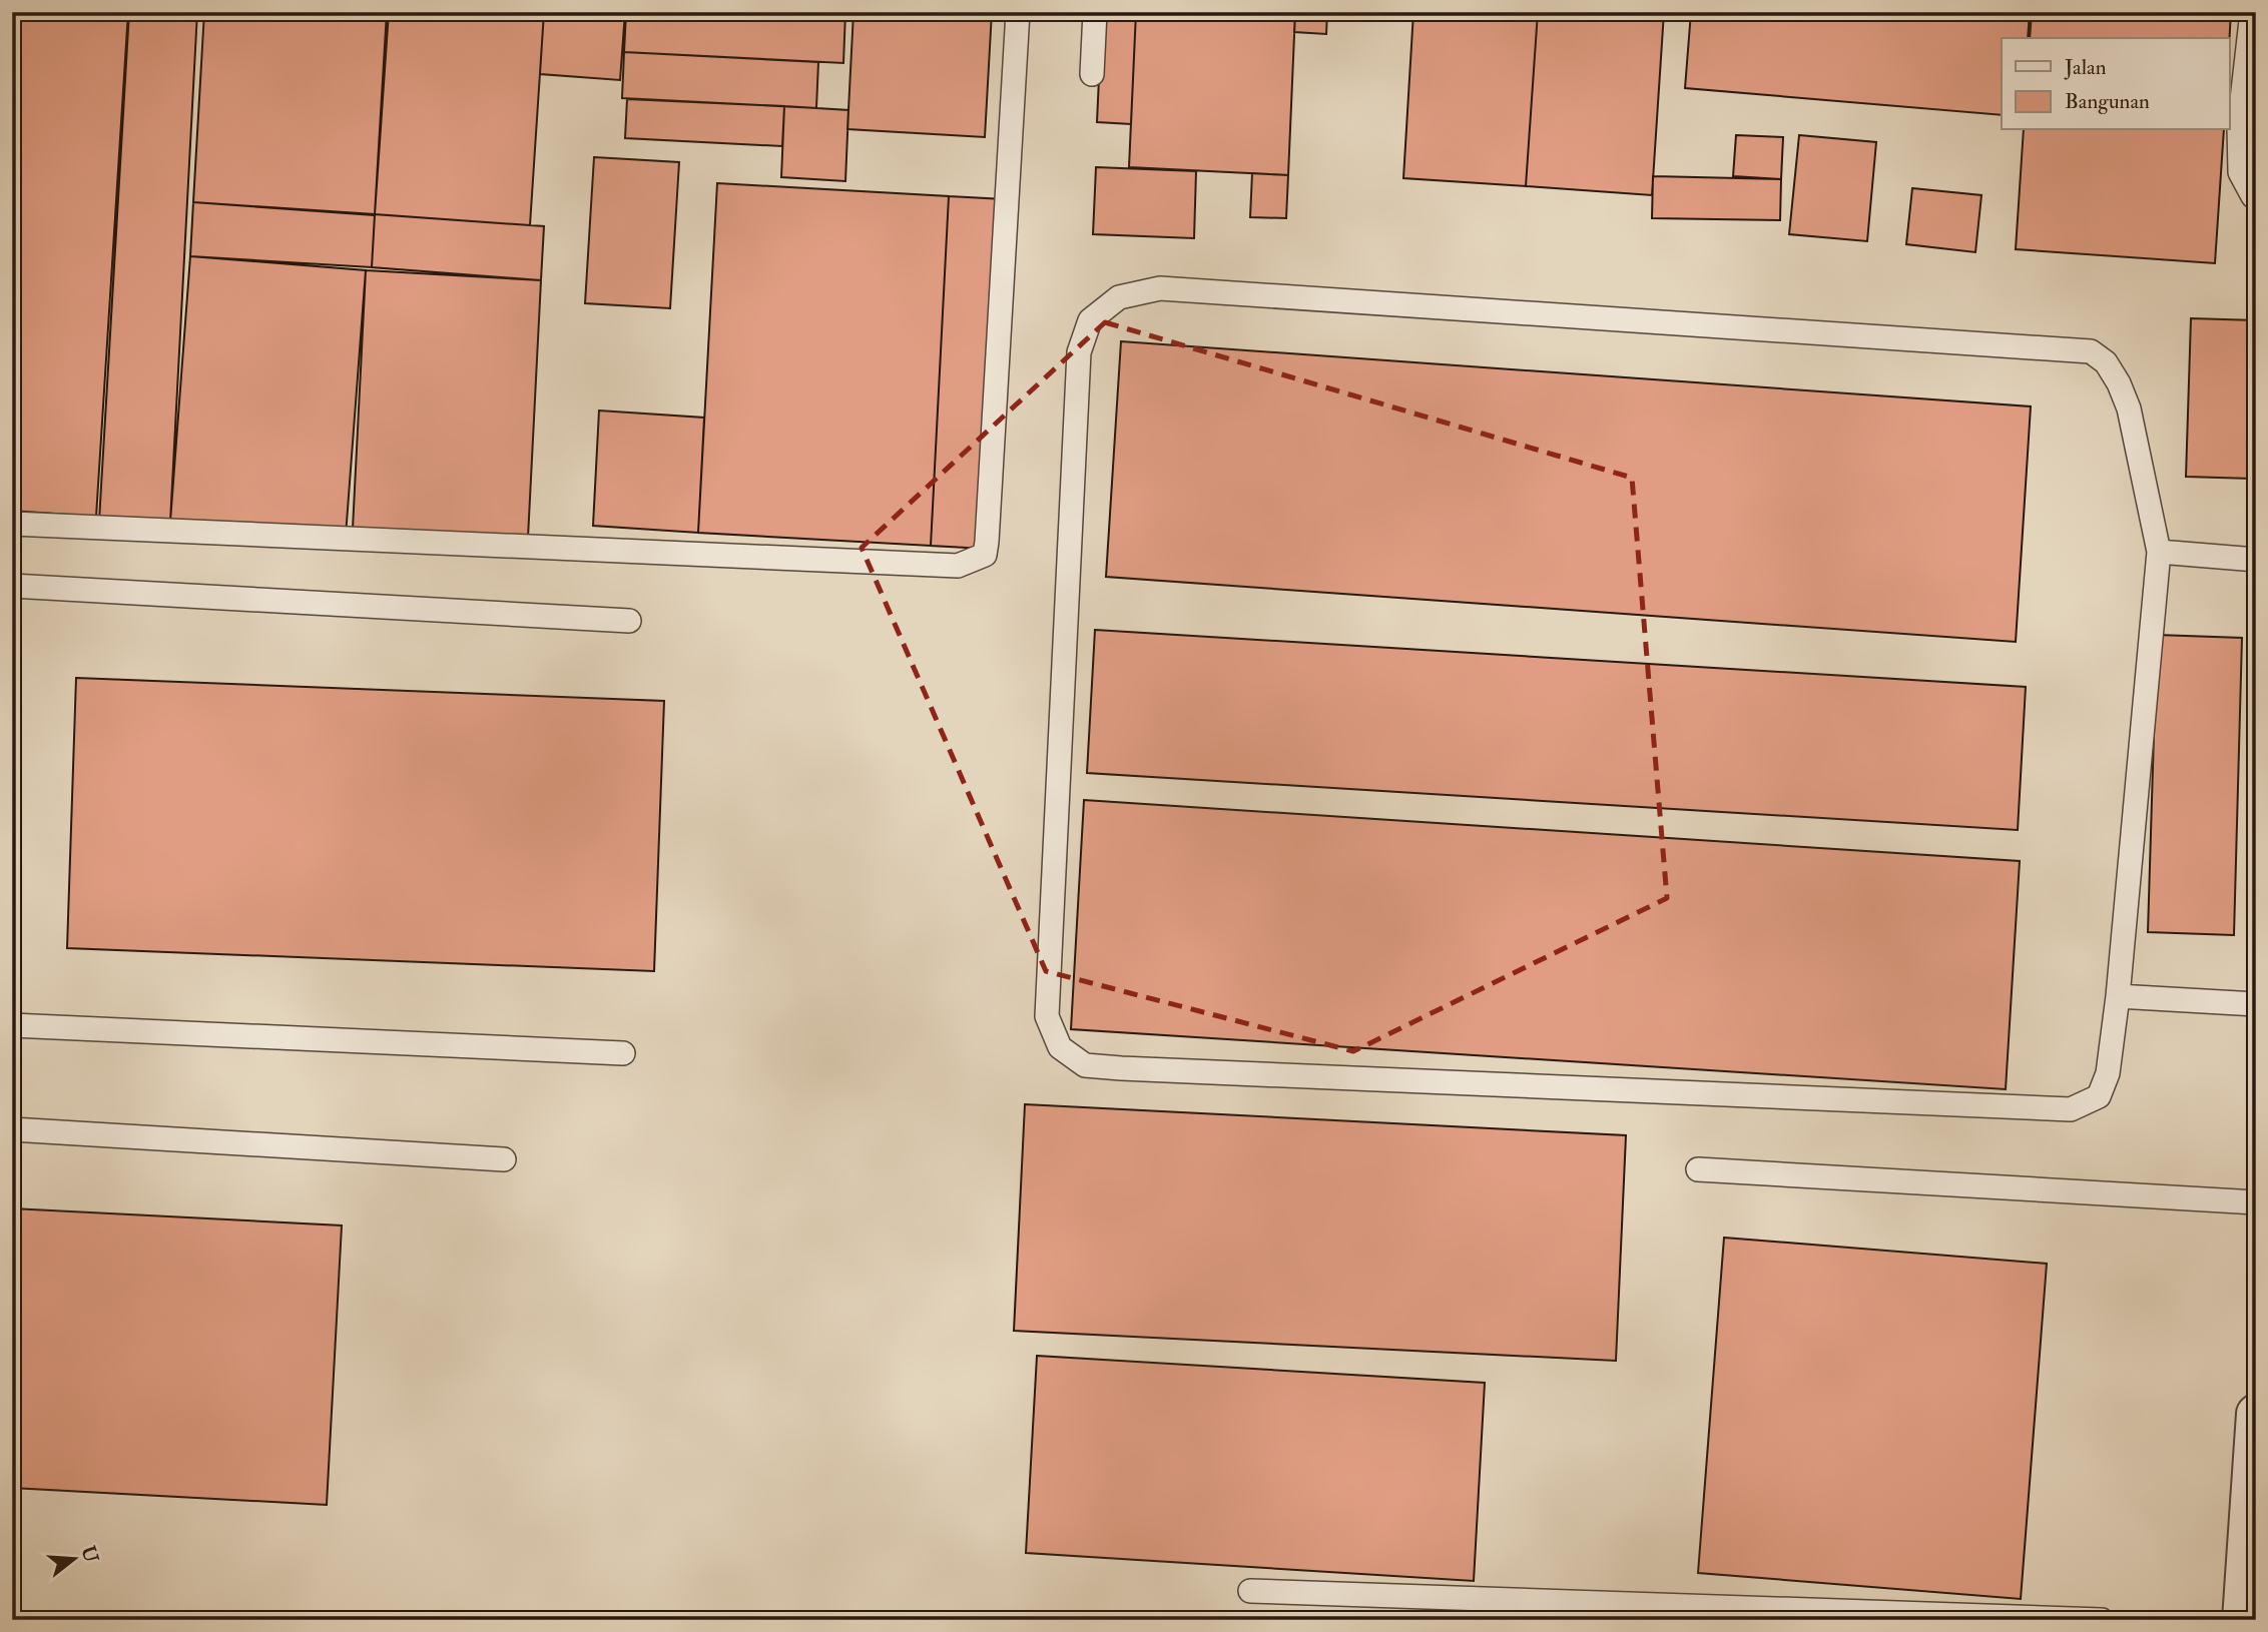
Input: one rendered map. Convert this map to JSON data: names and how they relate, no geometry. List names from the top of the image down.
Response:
{
  "legend": ["Jalan", "Bangunan"],
  "north": "right"
}
